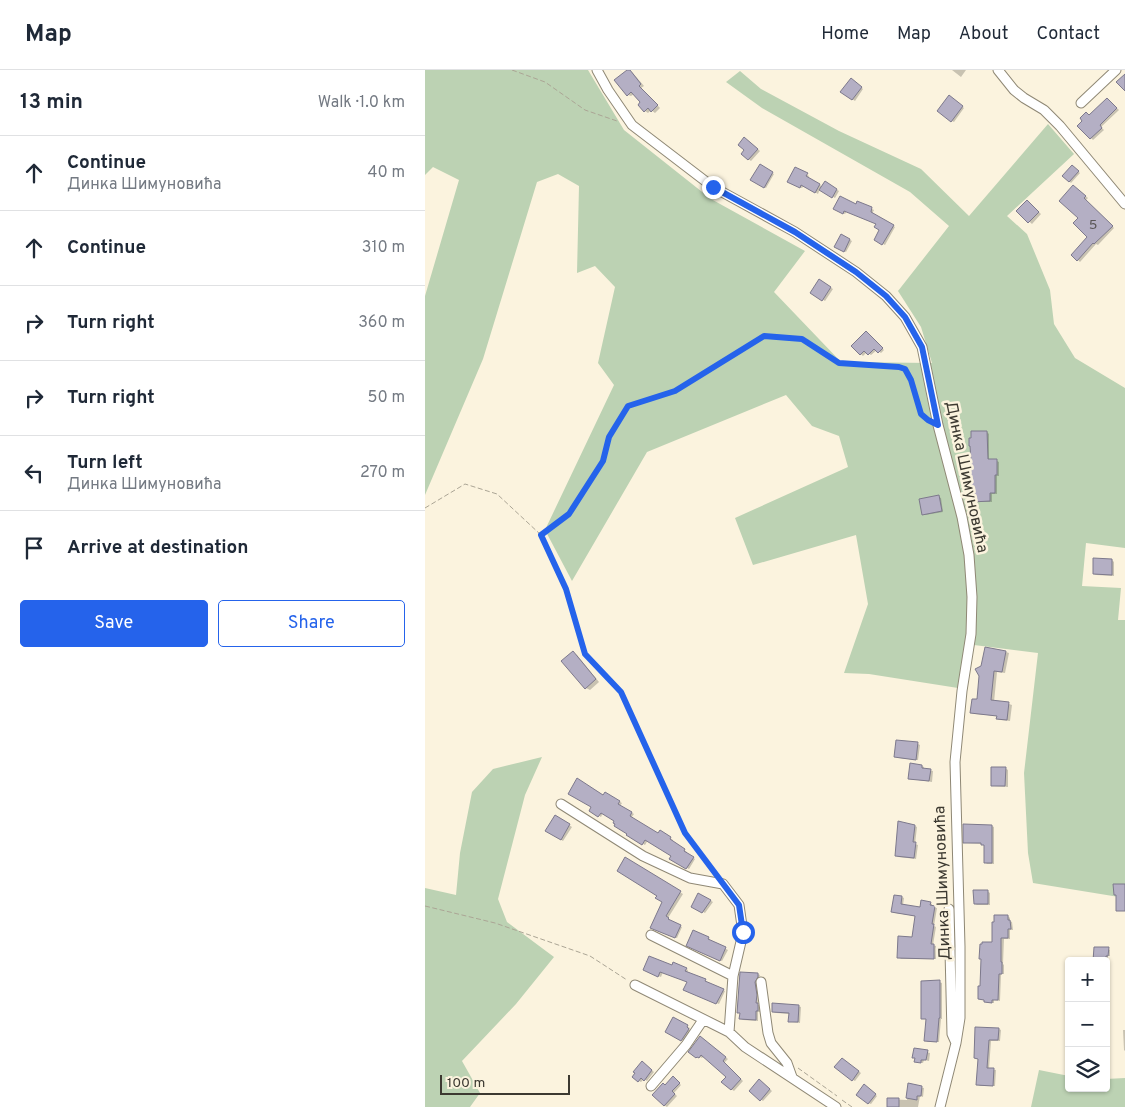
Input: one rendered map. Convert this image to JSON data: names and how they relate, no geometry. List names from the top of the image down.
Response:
{
  "streets": {
    "street": ["Динка Шимуновића"]
  },
  "house_numbers": ["5"],
  "scale_bar": "100 m",
  "page": {
    "header": "Map",
    "nav": [
      "Home",
      "Map",
      "About",
      "Contact"
    ],
    "heading": ["13 min", "Walk · 1.0 km"],
    "list": [
      ["Continue", "Динка Шимуновића", "40 m"],
      ["Continue", "310 m"],
      ["Turn right", "360 m"],
      ["Turn right", "50 m"],
      ["Turn left", "Динка Шимуновића", "270 m"],
      "Arrive at destination"
    ],
    "buttons": ["Save", "Share"],
    "map_buttons": ["+", "−"],
    "scale": "100 m"
  }
}
